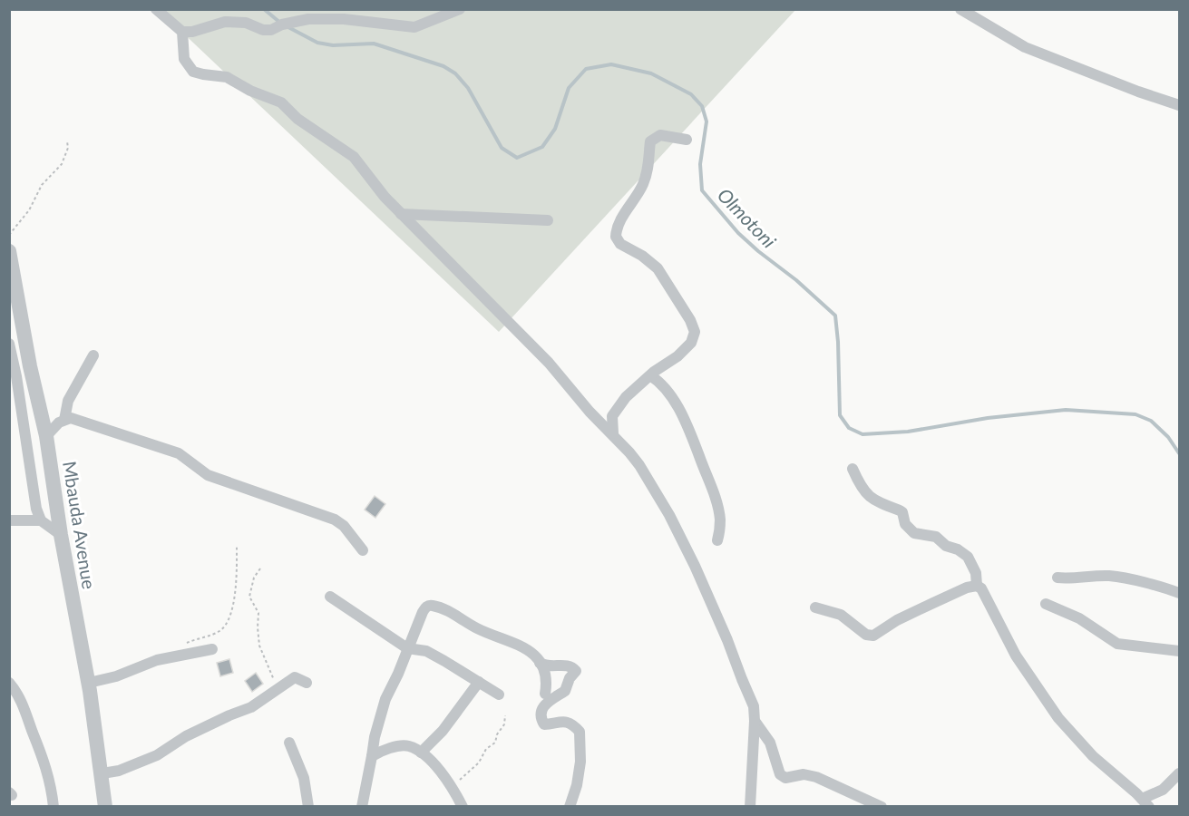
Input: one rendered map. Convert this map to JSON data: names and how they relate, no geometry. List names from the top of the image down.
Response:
{
  "streets": {
    "street": ["Mbauda Avenue"]
  },
  "water": ["Olmotoni"]
}
